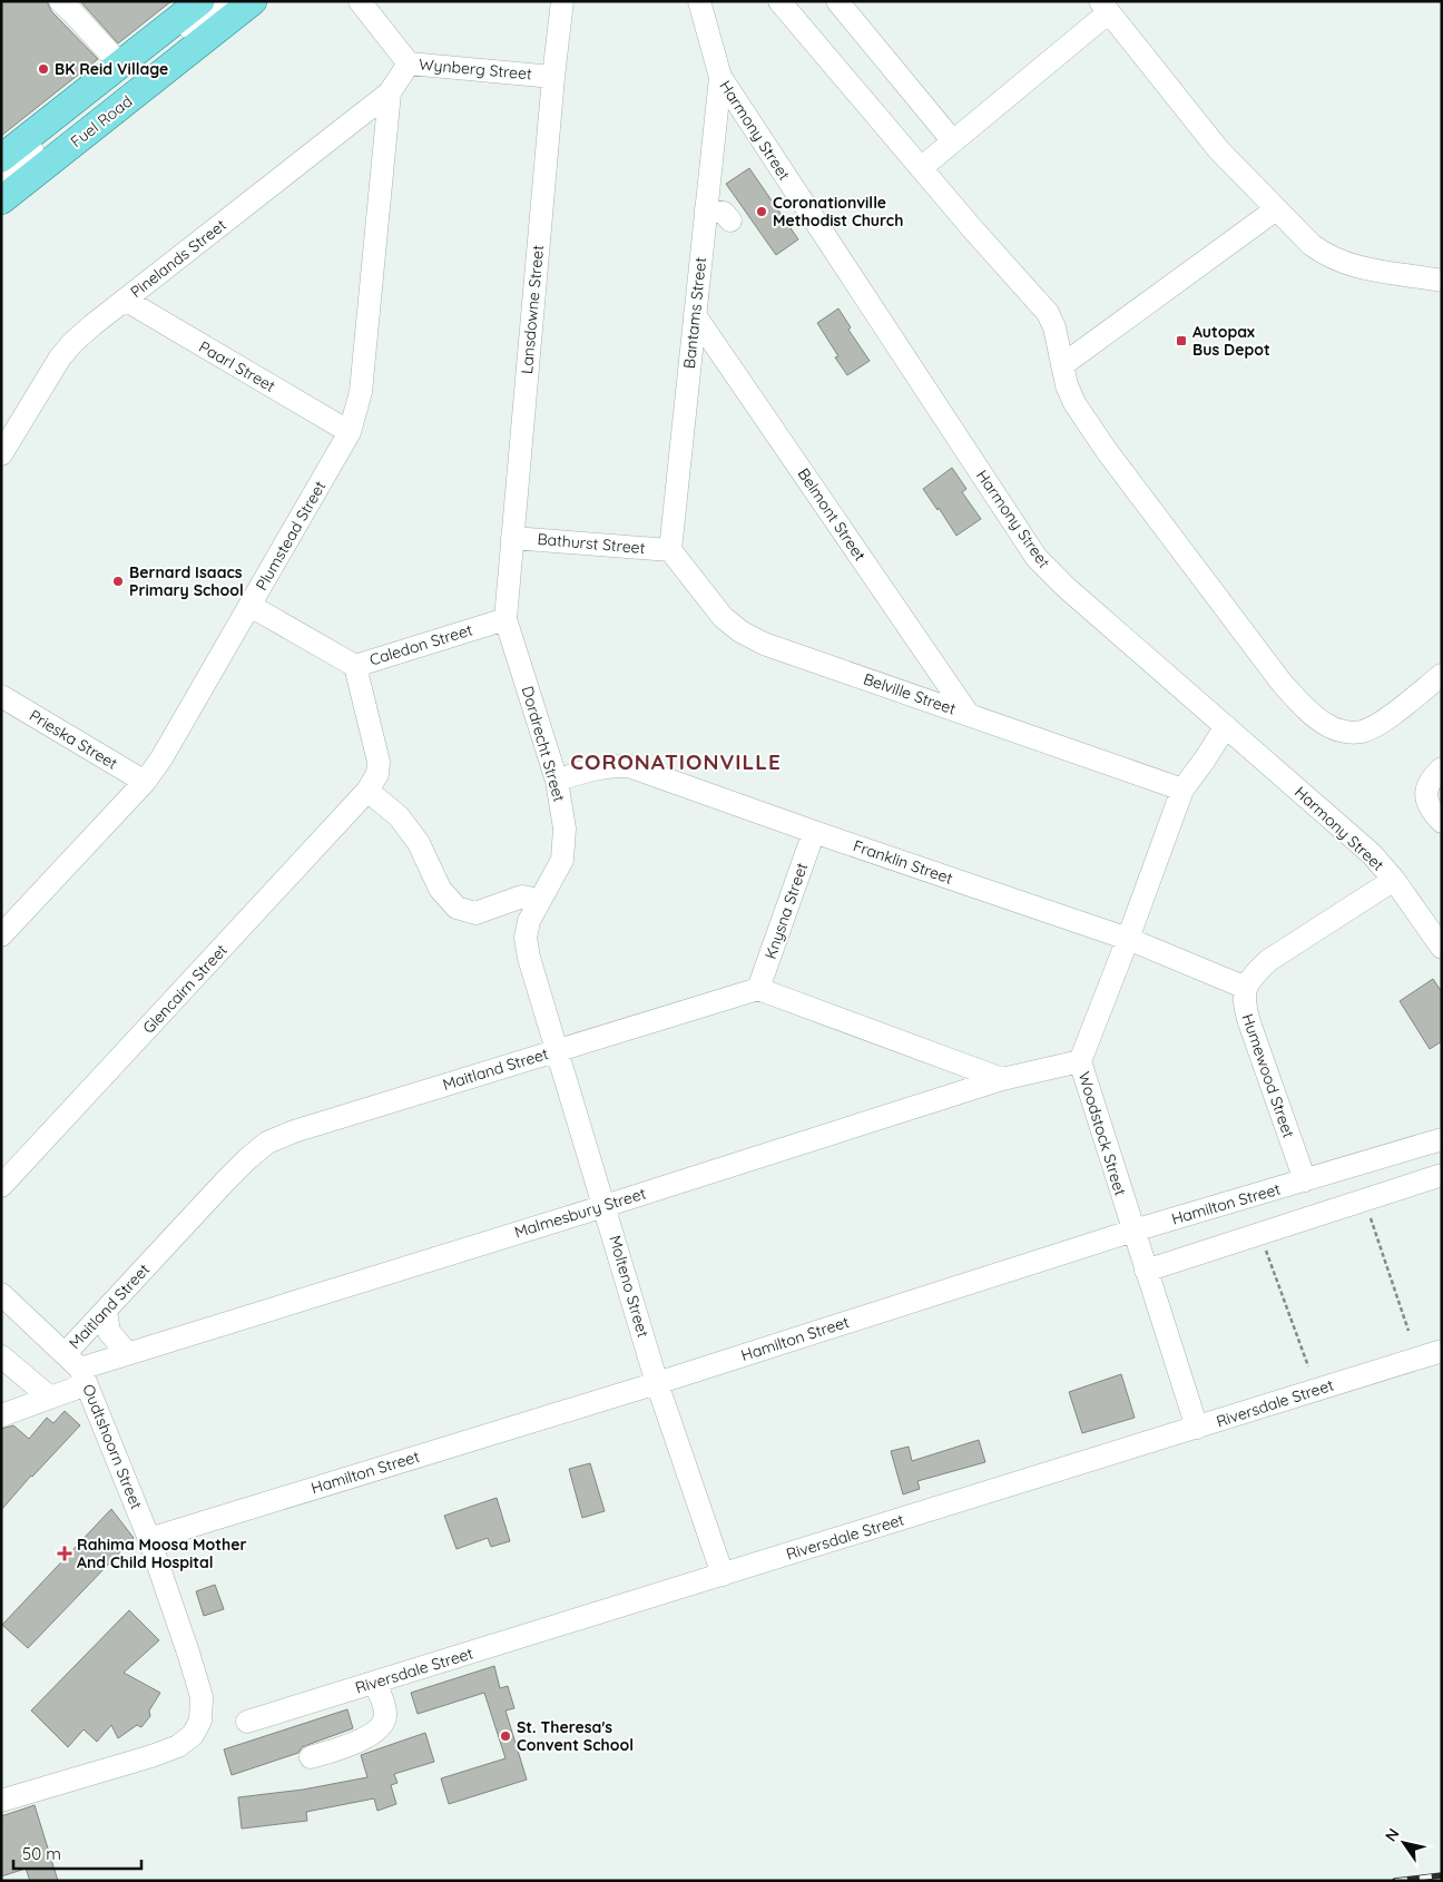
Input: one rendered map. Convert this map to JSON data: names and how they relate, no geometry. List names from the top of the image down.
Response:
{
  "streets": {
    "main road": ["Fuel Road"],
    "street": [
      "Wynberg Street",
      "Harmony Street",
      "Pinelands Street",
      "Lansdowne Street",
      "Bantams Street",
      "Paarl Street",
      "Belmont Street",
      "Plumstead Street",
      "Bathurst Street",
      "Caledon Street",
      "Belville Street",
      "Prieska Street",
      "Dordrecht Street",
      "Franklin Street",
      "Knysna Street",
      "Glencairn Street",
      "Maitland Street",
      "Humewood Street",
      "Woodstock Street",
      "Hamilton Street",
      "Malmesbury Street",
      "Molteno Street",
      "Riversdale Street",
      "Oudtshoorn Street"
    ]
  },
  "crossings": [
    ["Wynberg Street", "Lansdowne Street"],
    ["Wynberg Street", "Plumstead Street"],
    ["Harmony Street", "Bantams Street"],
    ["Harmony Street", "Woodstock Street"],
    ["Pinelands Street", "Paarl Street"],
    ["Pinelands Street", "Plumstead Street"],
    ["Lansdowne Street", "Bathurst Street"],
    ["Lansdowne Street", "Caledon Street"],
    ["Lansdowne Street", "Dordrecht Street"],
    ["Bantams Street", "Belmont Street"],
    ["Bantams Street", "Bathurst Street"],
    ["Bantams Street", "Belville Street"],
    ["Paarl Street", "Plumstead Street"],
    ["Belmont Street", "Belville Street"],
    ["Plumstead Street", "Caledon Street"],
    ["Plumstead Street", "Prieska Street"],
    ["Bathurst Street", "Belville Street"],
    ["Caledon Street", "Dordrecht Street"],
    ["Belville Street", "Woodstock Street"],
    ["Dordrecht Street", "Franklin Street"],
    ["Dordrecht Street", "Molteno Street"],
    ["Franklin Street", "Knysna Street"],
    ["Franklin Street", "Humewood Street"],
    ["Franklin Street", "Woodstock Street"],
    ["Knysna Street", "Maitland Street"],
    ["Maitland Street", "Malmesbury Street"],
    ["Maitland Street", "Molteno Street"],
    ["Maitland Street", "Oudtshoorn Street"],
    ["Humewood Street", "Hamilton Street"],
    ["Woodstock Street", "Hamilton Street"],
    ["Woodstock Street", "Malmesbury Street"],
    ["Woodstock Street", "Riversdale Street"],
    ["Hamilton Street", "Molteno Street"],
    ["Hamilton Street", "Oudtshoorn Street"],
    ["Malmesbury Street", "Molteno Street"],
    ["Malmesbury Street", "Oudtshoorn Street"],
    ["Molteno Street", "Riversdale Street"]
  ],
  "districts": ["CORONATIONVILLE"],
  "places": {
    "other": [
      "BK Reid Village",
      "Coronationville Methodist Church",
      "Bernard Isaacs Primary School",
      "St. Theresa's Convent School"
    ],
    "transit": ["Autopax Bus Depot"],
    "health": ["Rahima Moosa Mother And Child Hospital"]
  },
  "scale_bar": "50 m",
  "north": "top left"
}
